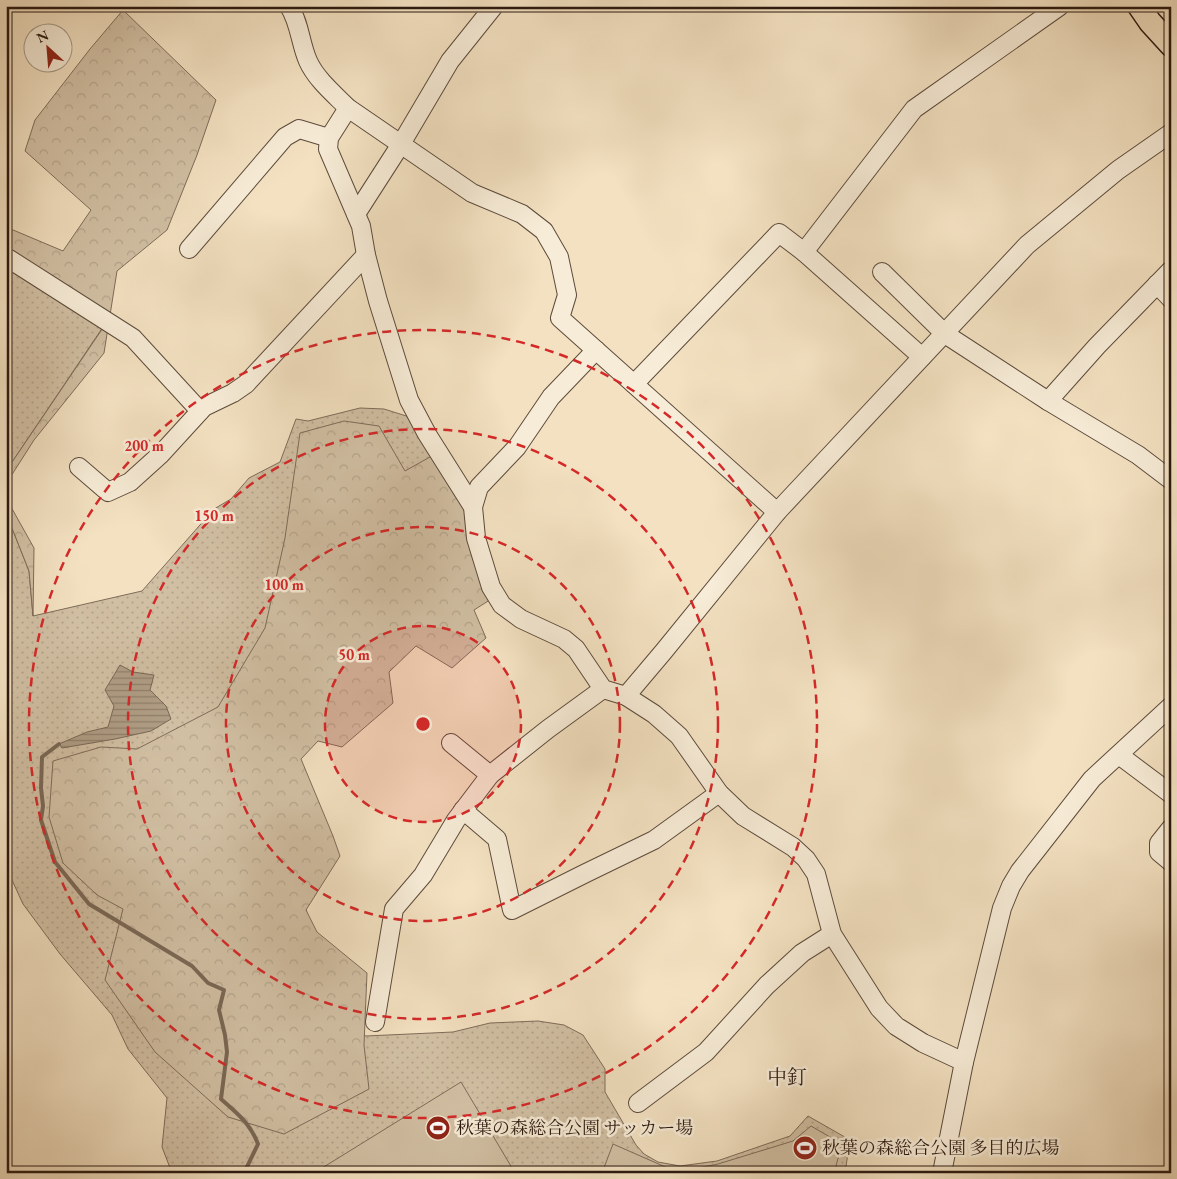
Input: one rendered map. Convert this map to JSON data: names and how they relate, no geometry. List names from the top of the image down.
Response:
{
  "districts": ["中釘"],
  "places": {
    "sports": ["秋葉の森総合公園 サッカー場", "秋葉の森総合公園 多目的広場"]
  },
  "north": "top left",
  "rings": [
    "200 m",
    "150 m",
    "100 m",
    "50 m"
  ]
}
